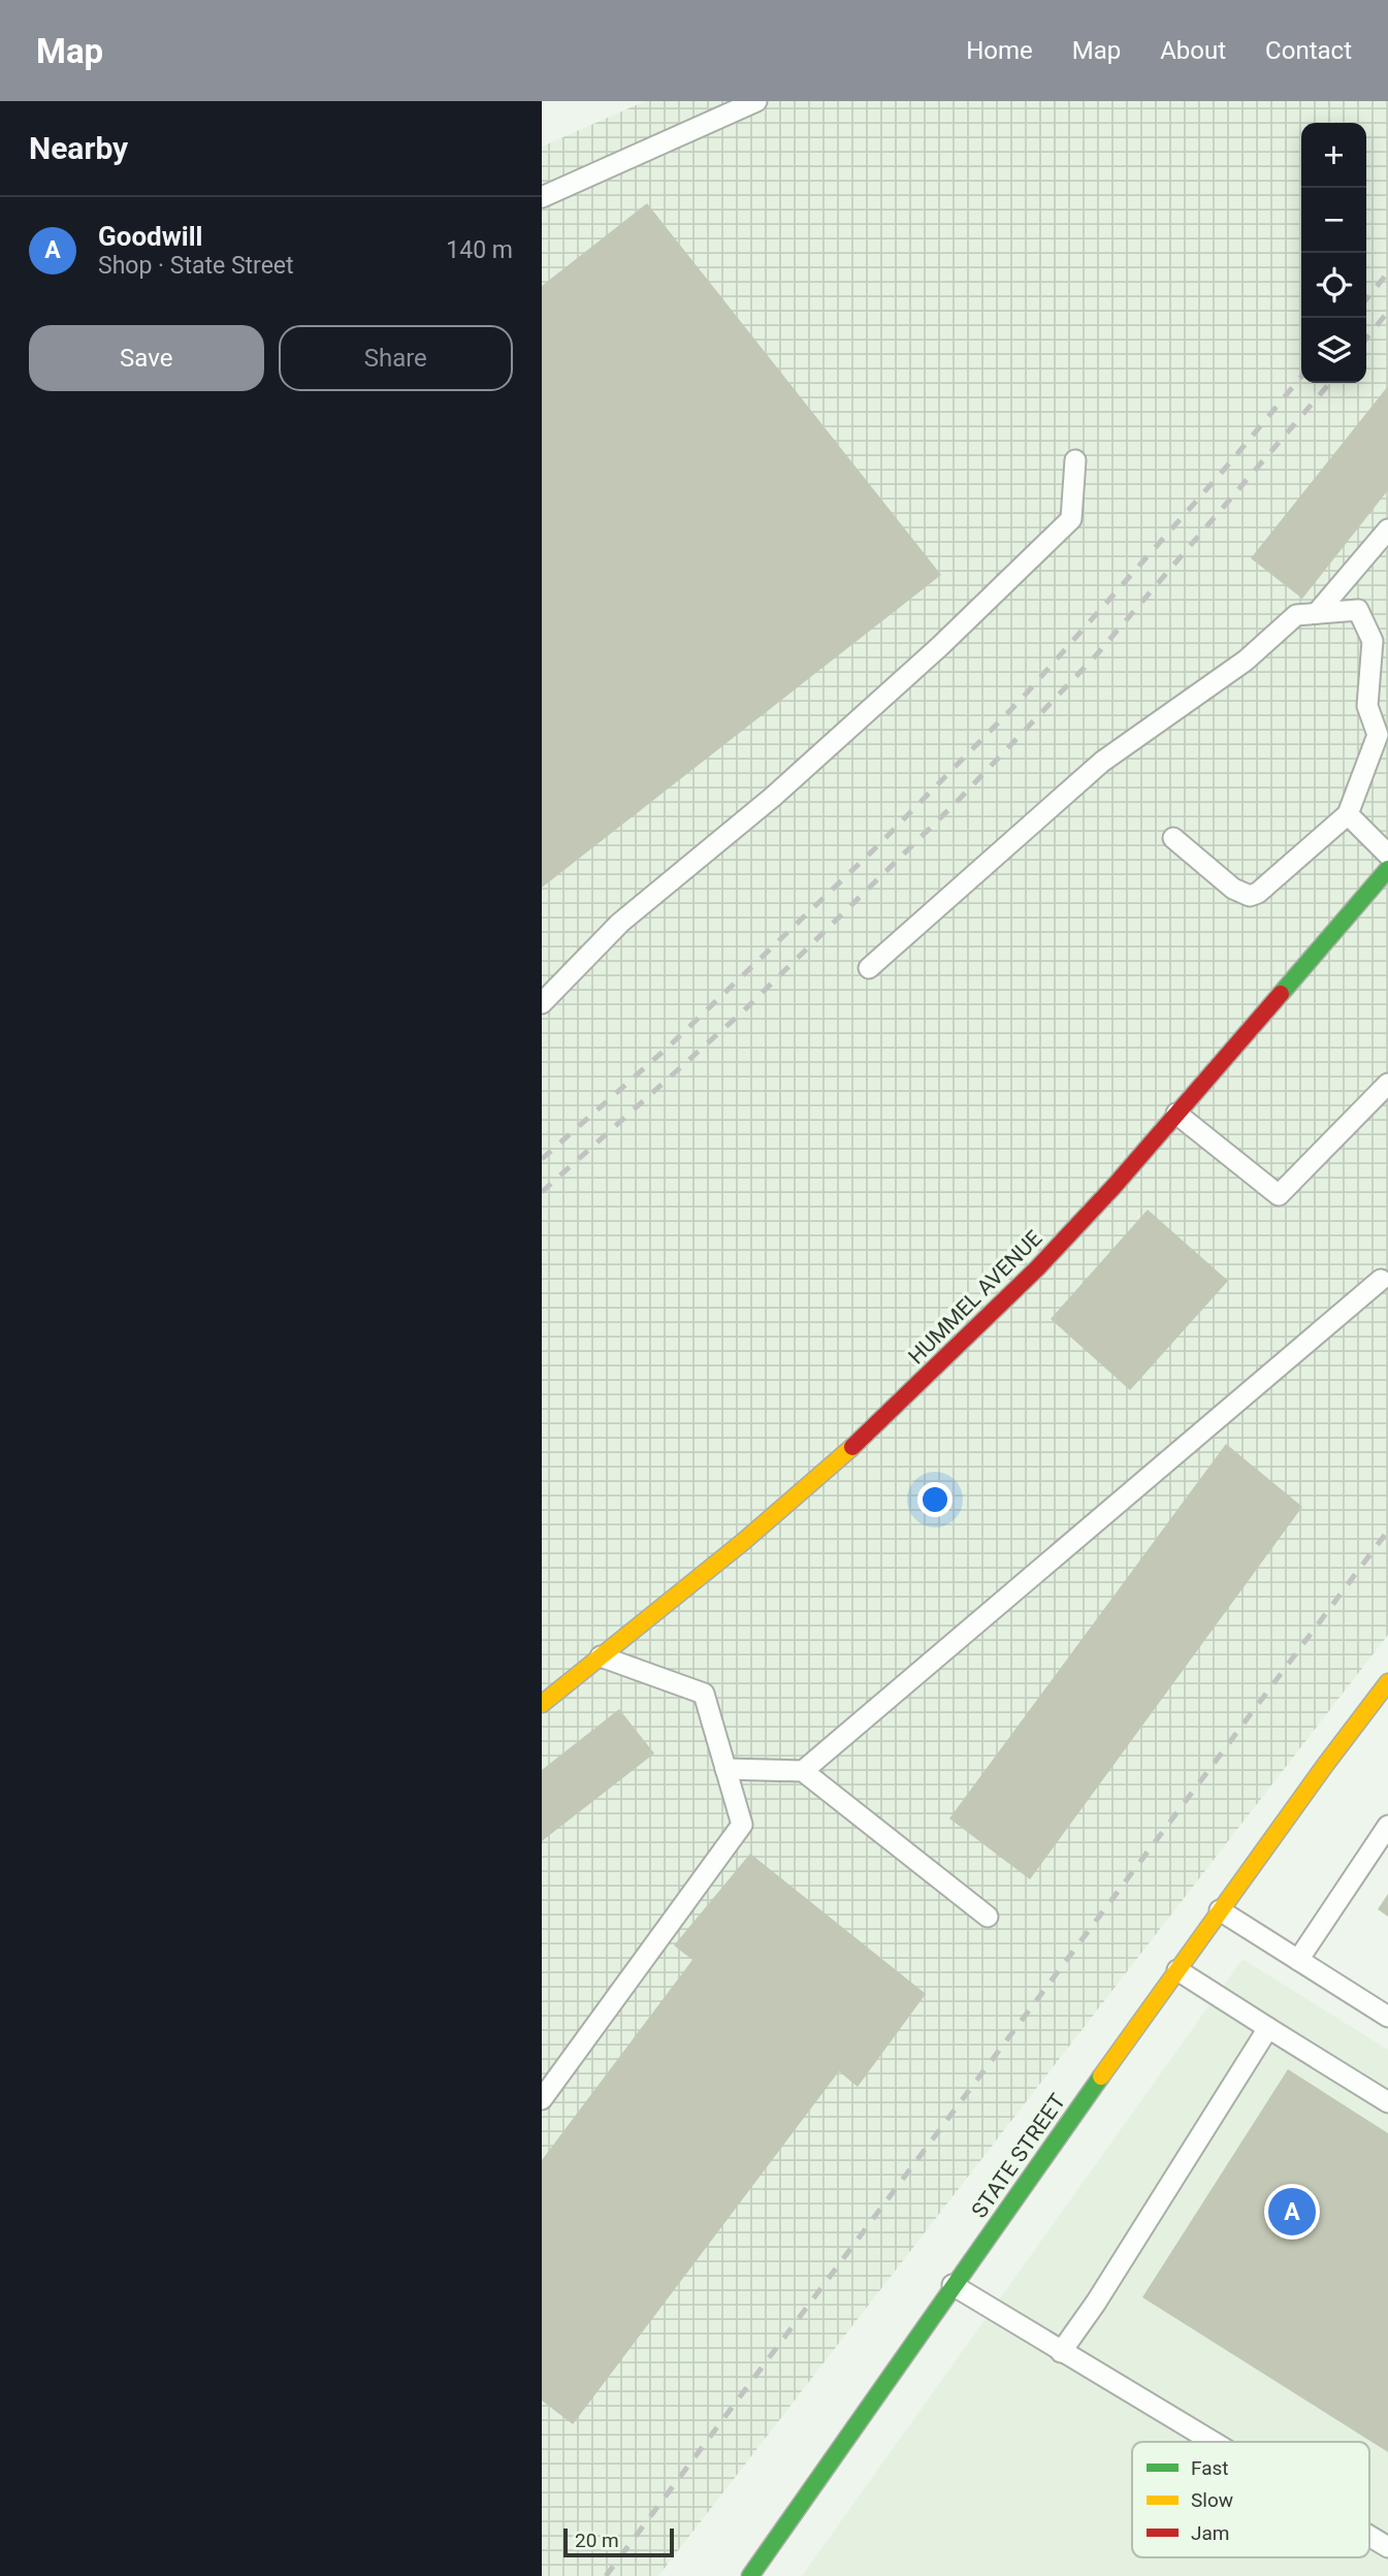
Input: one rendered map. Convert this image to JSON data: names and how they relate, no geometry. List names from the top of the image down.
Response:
{
  "streets": {
    "main road": ["HUMMEL AVENUE", "STATE STREET"]
  },
  "legend": ["Fast", "Slow", "Jam"],
  "scale_bar": "20 m",
  "page": {
    "header": "Map",
    "nav": [
      "Home",
      "Map",
      "About",
      "Contact"
    ],
    "heading": "Nearby",
    "map_buttons": ["+", "−"],
    "list": [
      {
        "mark": "A",
        "name": "Goodwill",
        "note": "Shop · State Street",
        "value": "140 m"
      }
    ],
    "buttons": ["Save", "Share"],
    "pins": "A",
    "scale": "20 m"
  }
}
